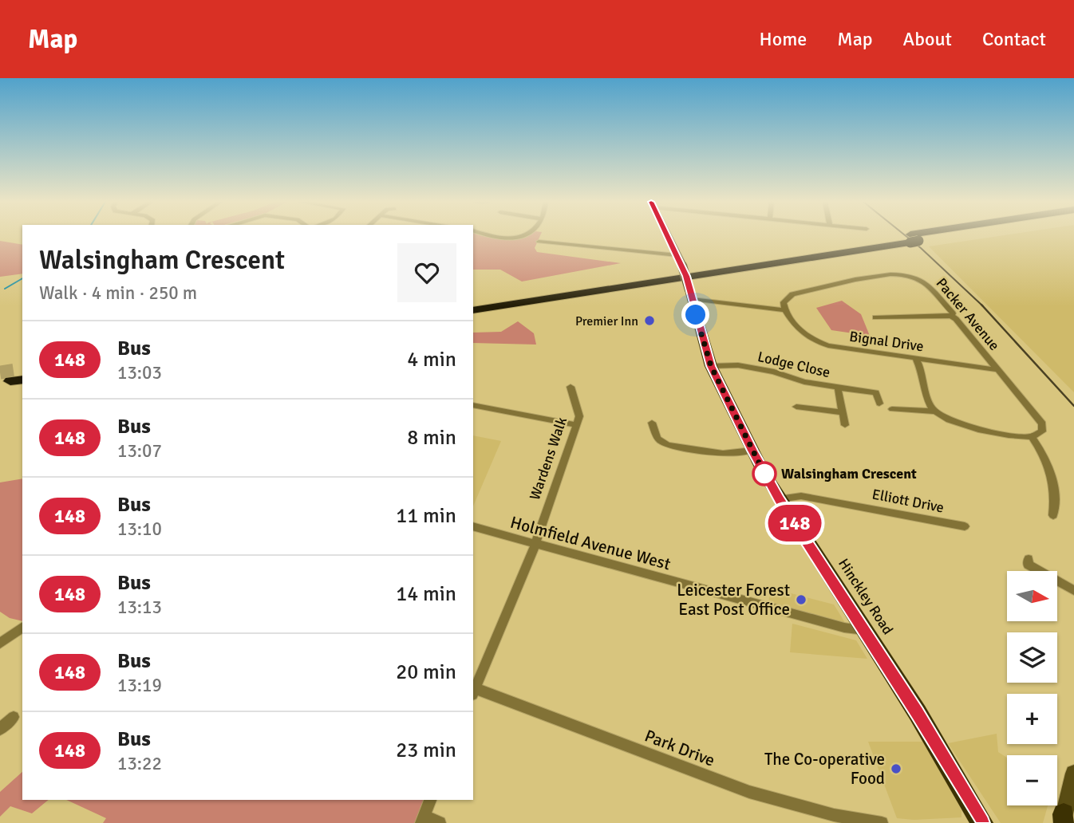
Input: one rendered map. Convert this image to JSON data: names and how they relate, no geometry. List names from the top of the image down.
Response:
{
  "streets": {
    "main road": ["Hinckley Road"],
    "street": [
      "Packer Avenue",
      "Bignal Drive",
      "Lodge Close",
      "Wardens Walk",
      "Elliott Drive",
      "Holmfield Avenue West",
      "Park Drive"
    ]
  },
  "crossings": [
    ["Packer Avenue", "Bignal Drive"],
    ["Lodge Close", "Hinckley Road"],
    ["Wardens Walk", "Holmfield Avenue West"],
    ["Wardens Walk", "Park Drive"],
    ["Elliott Drive", "Hinckley Road"],
    ["Holmfield Avenue West", "Hinckley Road"]
  ],
  "places": [
    "Premier Inn",
    "Walsingham Crescent",
    "Leicester Forest East Post Office",
    "The Co-operative Food"
  ],
  "lines": ["bus line 148"],
  "north": "right",
  "page": {
    "header": "Map",
    "nav": [
      "Home",
      "Map",
      "About",
      "Contact"
    ],
    "on_map": "148",
    "heading": ["Walsingham Crescent", "Walk · 4 min · 250 m"],
    "list": [
      {
        "mark": "148",
        "name": "Bus",
        "note": "13:03",
        "value": "4 min"
      },
      {
        "mark": "148",
        "name": "Bus",
        "note": "13:07",
        "value": "8 min"
      },
      {
        "mark": "148",
        "name": "Bus",
        "note": "13:10",
        "value": "11 min"
      },
      {
        "mark": "148",
        "name": "Bus",
        "note": "13:13",
        "value": "14 min"
      },
      {
        "mark": "148",
        "name": "Bus",
        "note": "13:19",
        "value": "20 min"
      },
      {
        "mark": "148",
        "name": "Bus",
        "note": "13:22",
        "value": "23 min"
      }
    ],
    "map_buttons": ["+", "−"]
  }
}
